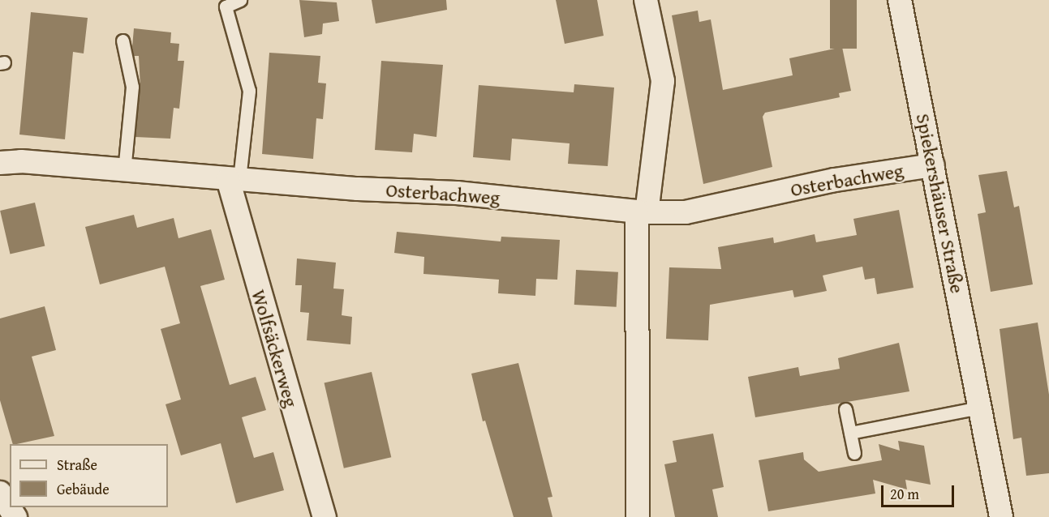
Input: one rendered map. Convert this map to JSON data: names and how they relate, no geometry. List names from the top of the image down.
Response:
{
  "streets": {
    "street": ["Osterbachweg", "Spiekershäuser Straße", "Wolfsäckerweg"]
  },
  "crossings": [
    ["Osterbachweg", "Spiekershäuser Straße"],
    ["Osterbachweg", "Wolfsäckerweg"]
  ],
  "legend": ["Straße", "Gebäude"],
  "scale_bar": "20 m"
}
